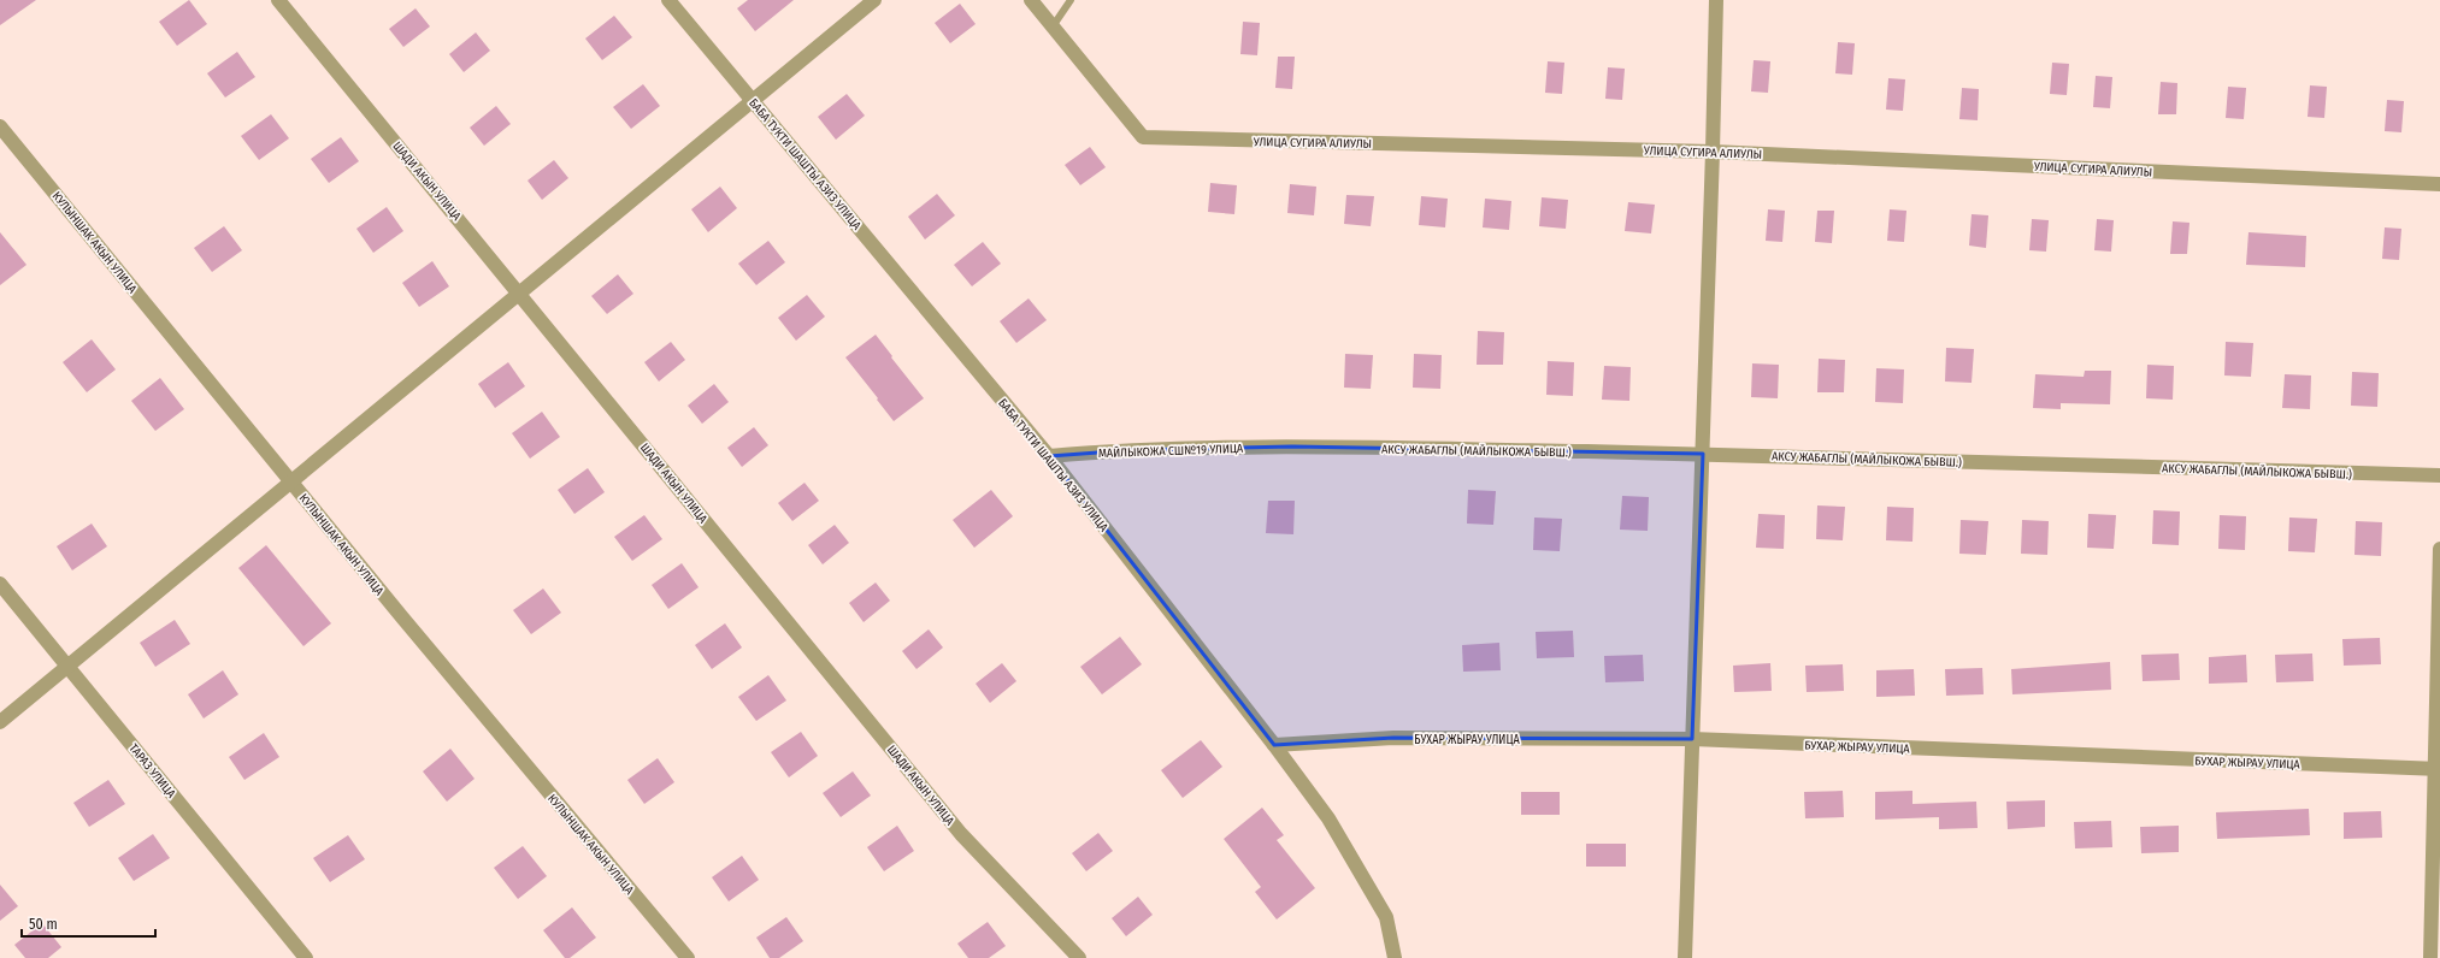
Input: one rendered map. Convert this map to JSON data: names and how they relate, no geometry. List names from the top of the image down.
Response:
{
  "streets": {
    "street": [
      "УЛИЦА СУГИРА АЛИУЛЫ",
      "БАБА ТУКТИ ШАШТЫ АЗИЗ УЛИЦА",
      "ШАДИ АКЫН УЛИЦА",
      "КУЛЫНШАК АКЫН УЛИЦА",
      "МАЙЛЫКОЖА СШ№19 УЛИЦА",
      "АКСУ ЖАБАГЛЫ (МАЙЛЫКОЖА БЫВШ.)",
      "БУХАР ЖЫРАУ УЛИЦА",
      "ТАРАЗ УЛИЦА"
    ]
  },
  "crossings": [
    ["БАБА ТУКТИ ШАШТЫ АЗИЗ УЛИЦА", "МАЙЛЫКОЖА СШ№19 УЛИЦА"],
    ["БАБА ТУКТИ ШАШТЫ АЗИЗ УЛИЦА", "БУХАР ЖЫРАУ УЛИЦА"],
    ["МАЙЛЫКОЖА СШ№19 УЛИЦА", "АКСУ ЖАБАГЛЫ (МАЙЛЫКОЖА БЫВШ.)"]
  ],
  "scale_bar": "50 m"
}
